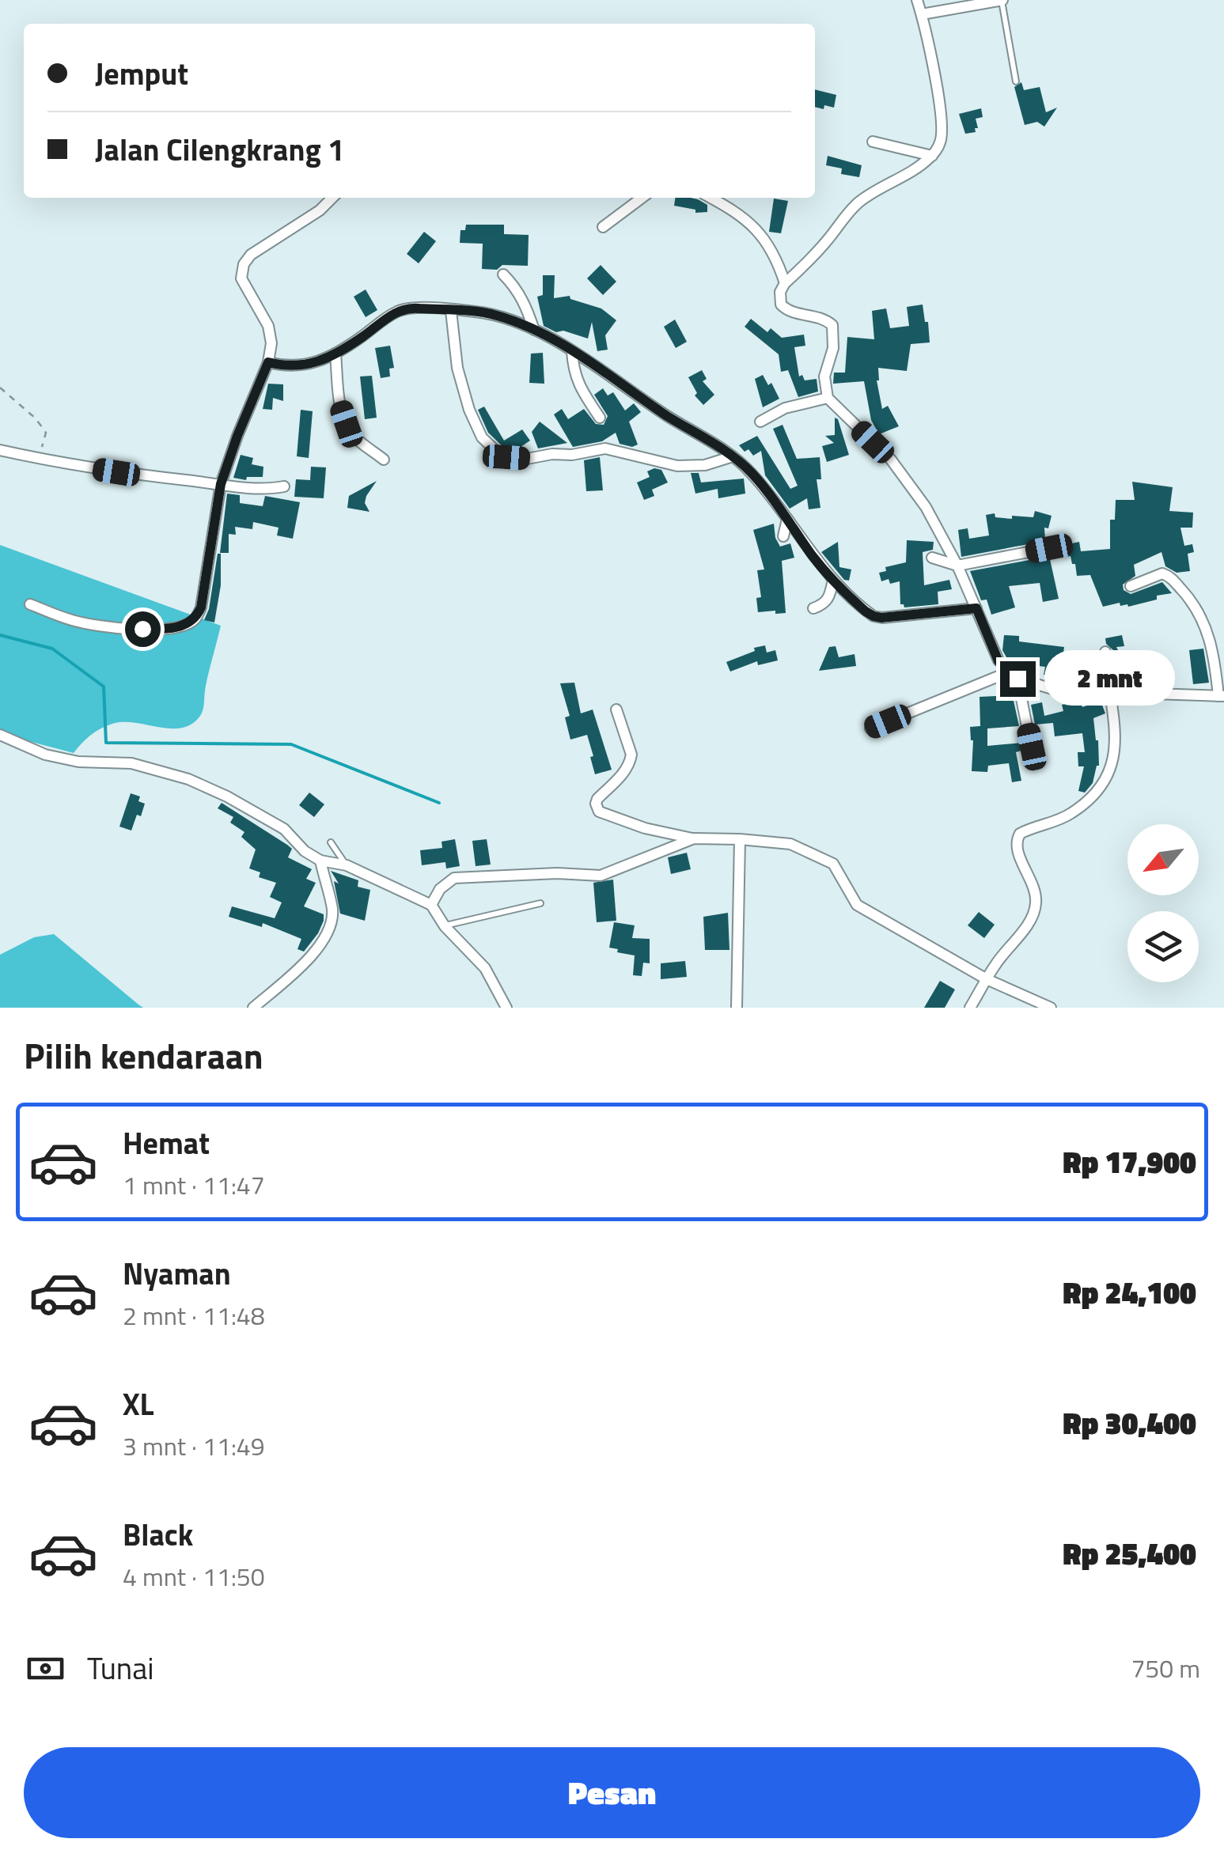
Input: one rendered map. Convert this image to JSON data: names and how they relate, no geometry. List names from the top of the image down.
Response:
{
  "north": "bottom left",
  "page": {
    "banner": ["Jemput", "Jalan Cilengkrang 1"],
    "bubble": "2 mnt",
    "heading": "Pilih kendaraan",
    "list": [
      {
        "name": "Hemat",
        "note": "1 mnt · 11:47",
        "value": "Rp 17,900"
      },
      {
        "name": "Nyaman",
        "note": "2 mnt · 11:48",
        "value": "Rp 24,100"
      },
      {
        "name": "XL",
        "note": "3 mnt · 11:49",
        "value": "Rp 30,400"
      },
      {
        "name": "Black",
        "note": "4 mnt · 11:50",
        "value": "Rp 25,400"
      }
    ],
    "pay": ["Tunai", "750 m"],
    "buttons": "Pesan"
  }
}
